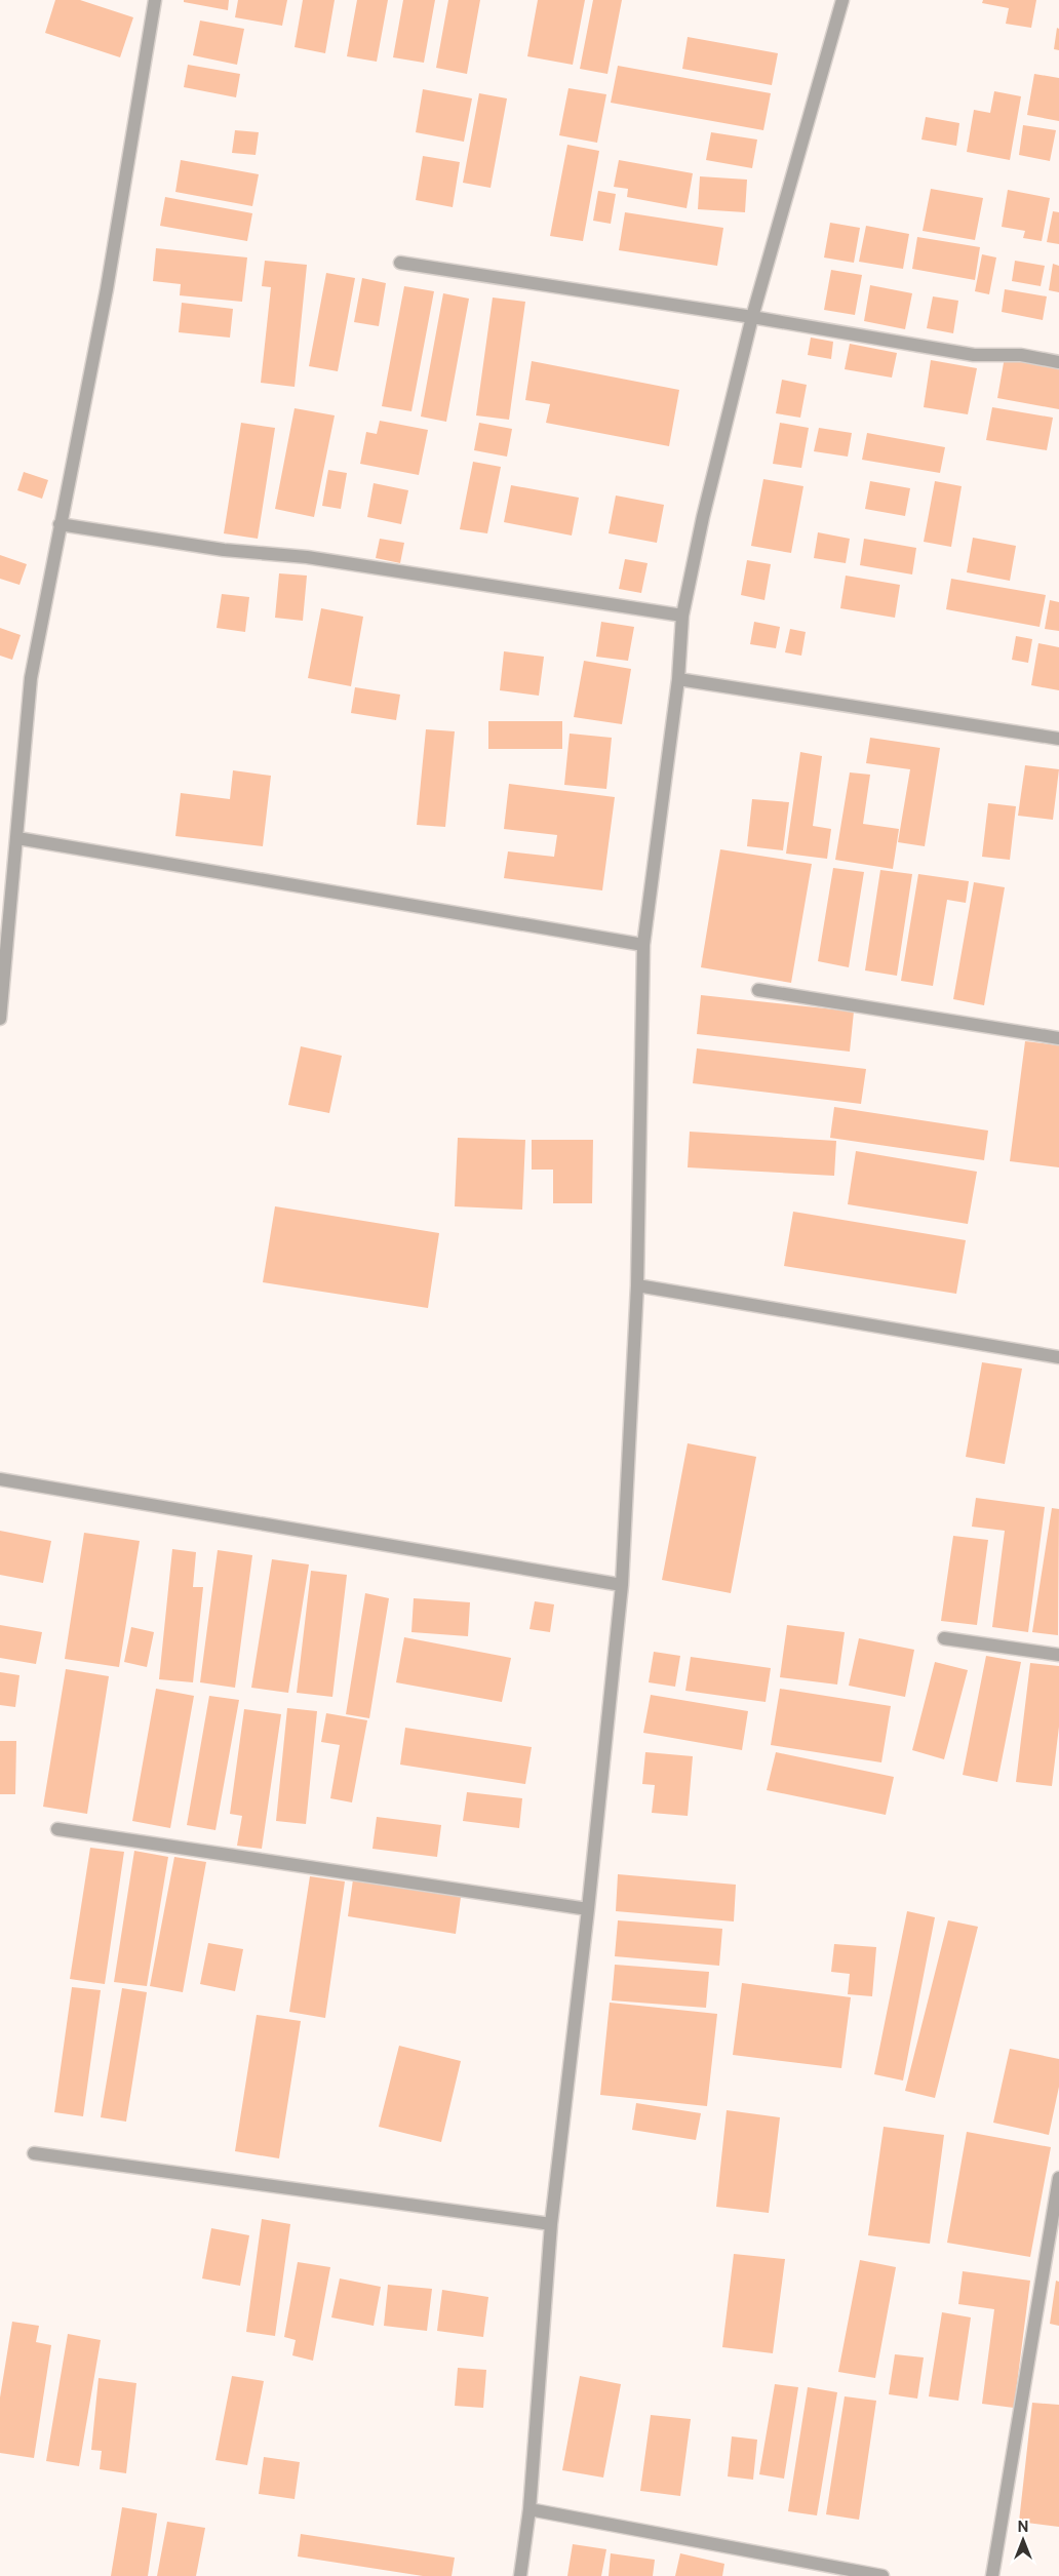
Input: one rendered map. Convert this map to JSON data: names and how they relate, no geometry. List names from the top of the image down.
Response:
{
  "north": "top"
}
